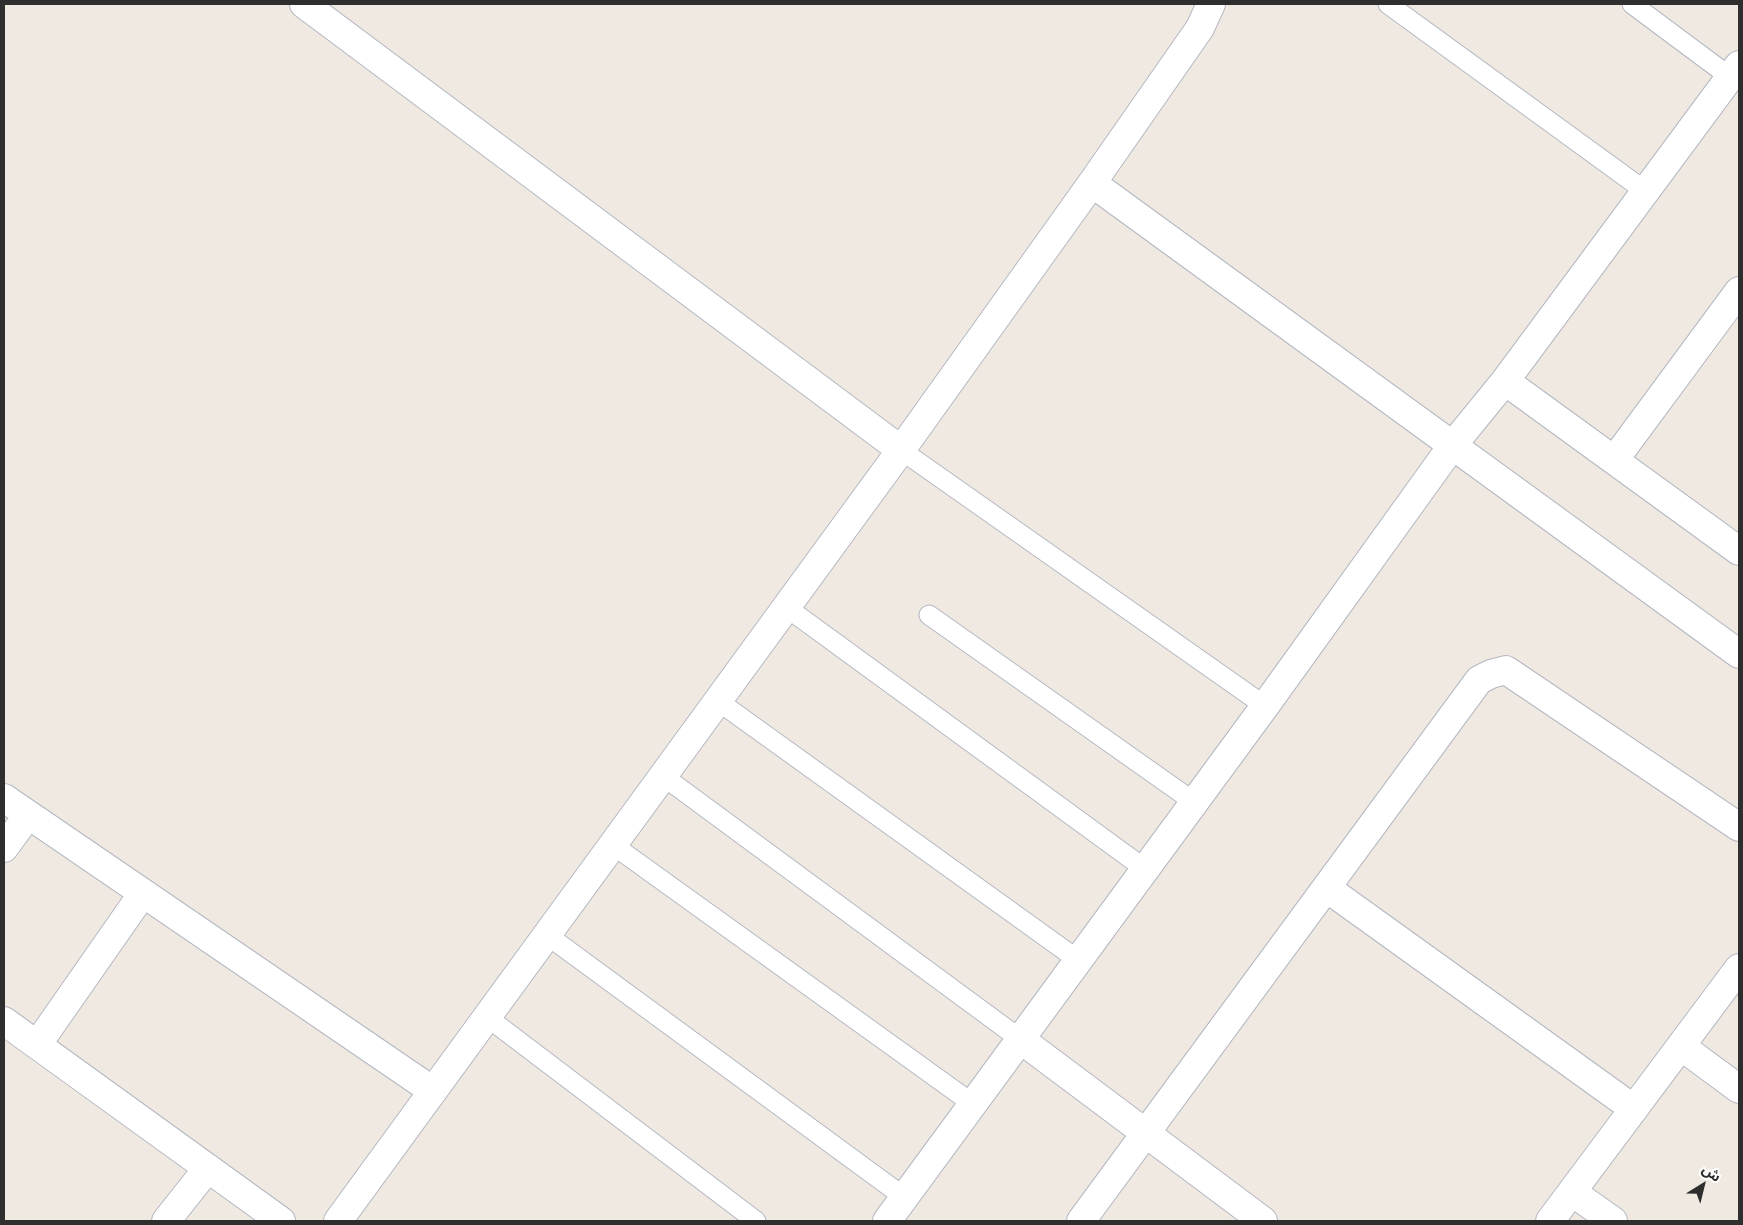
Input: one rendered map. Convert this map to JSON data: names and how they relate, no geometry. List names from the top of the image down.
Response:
{
  "north": "top right"
}
